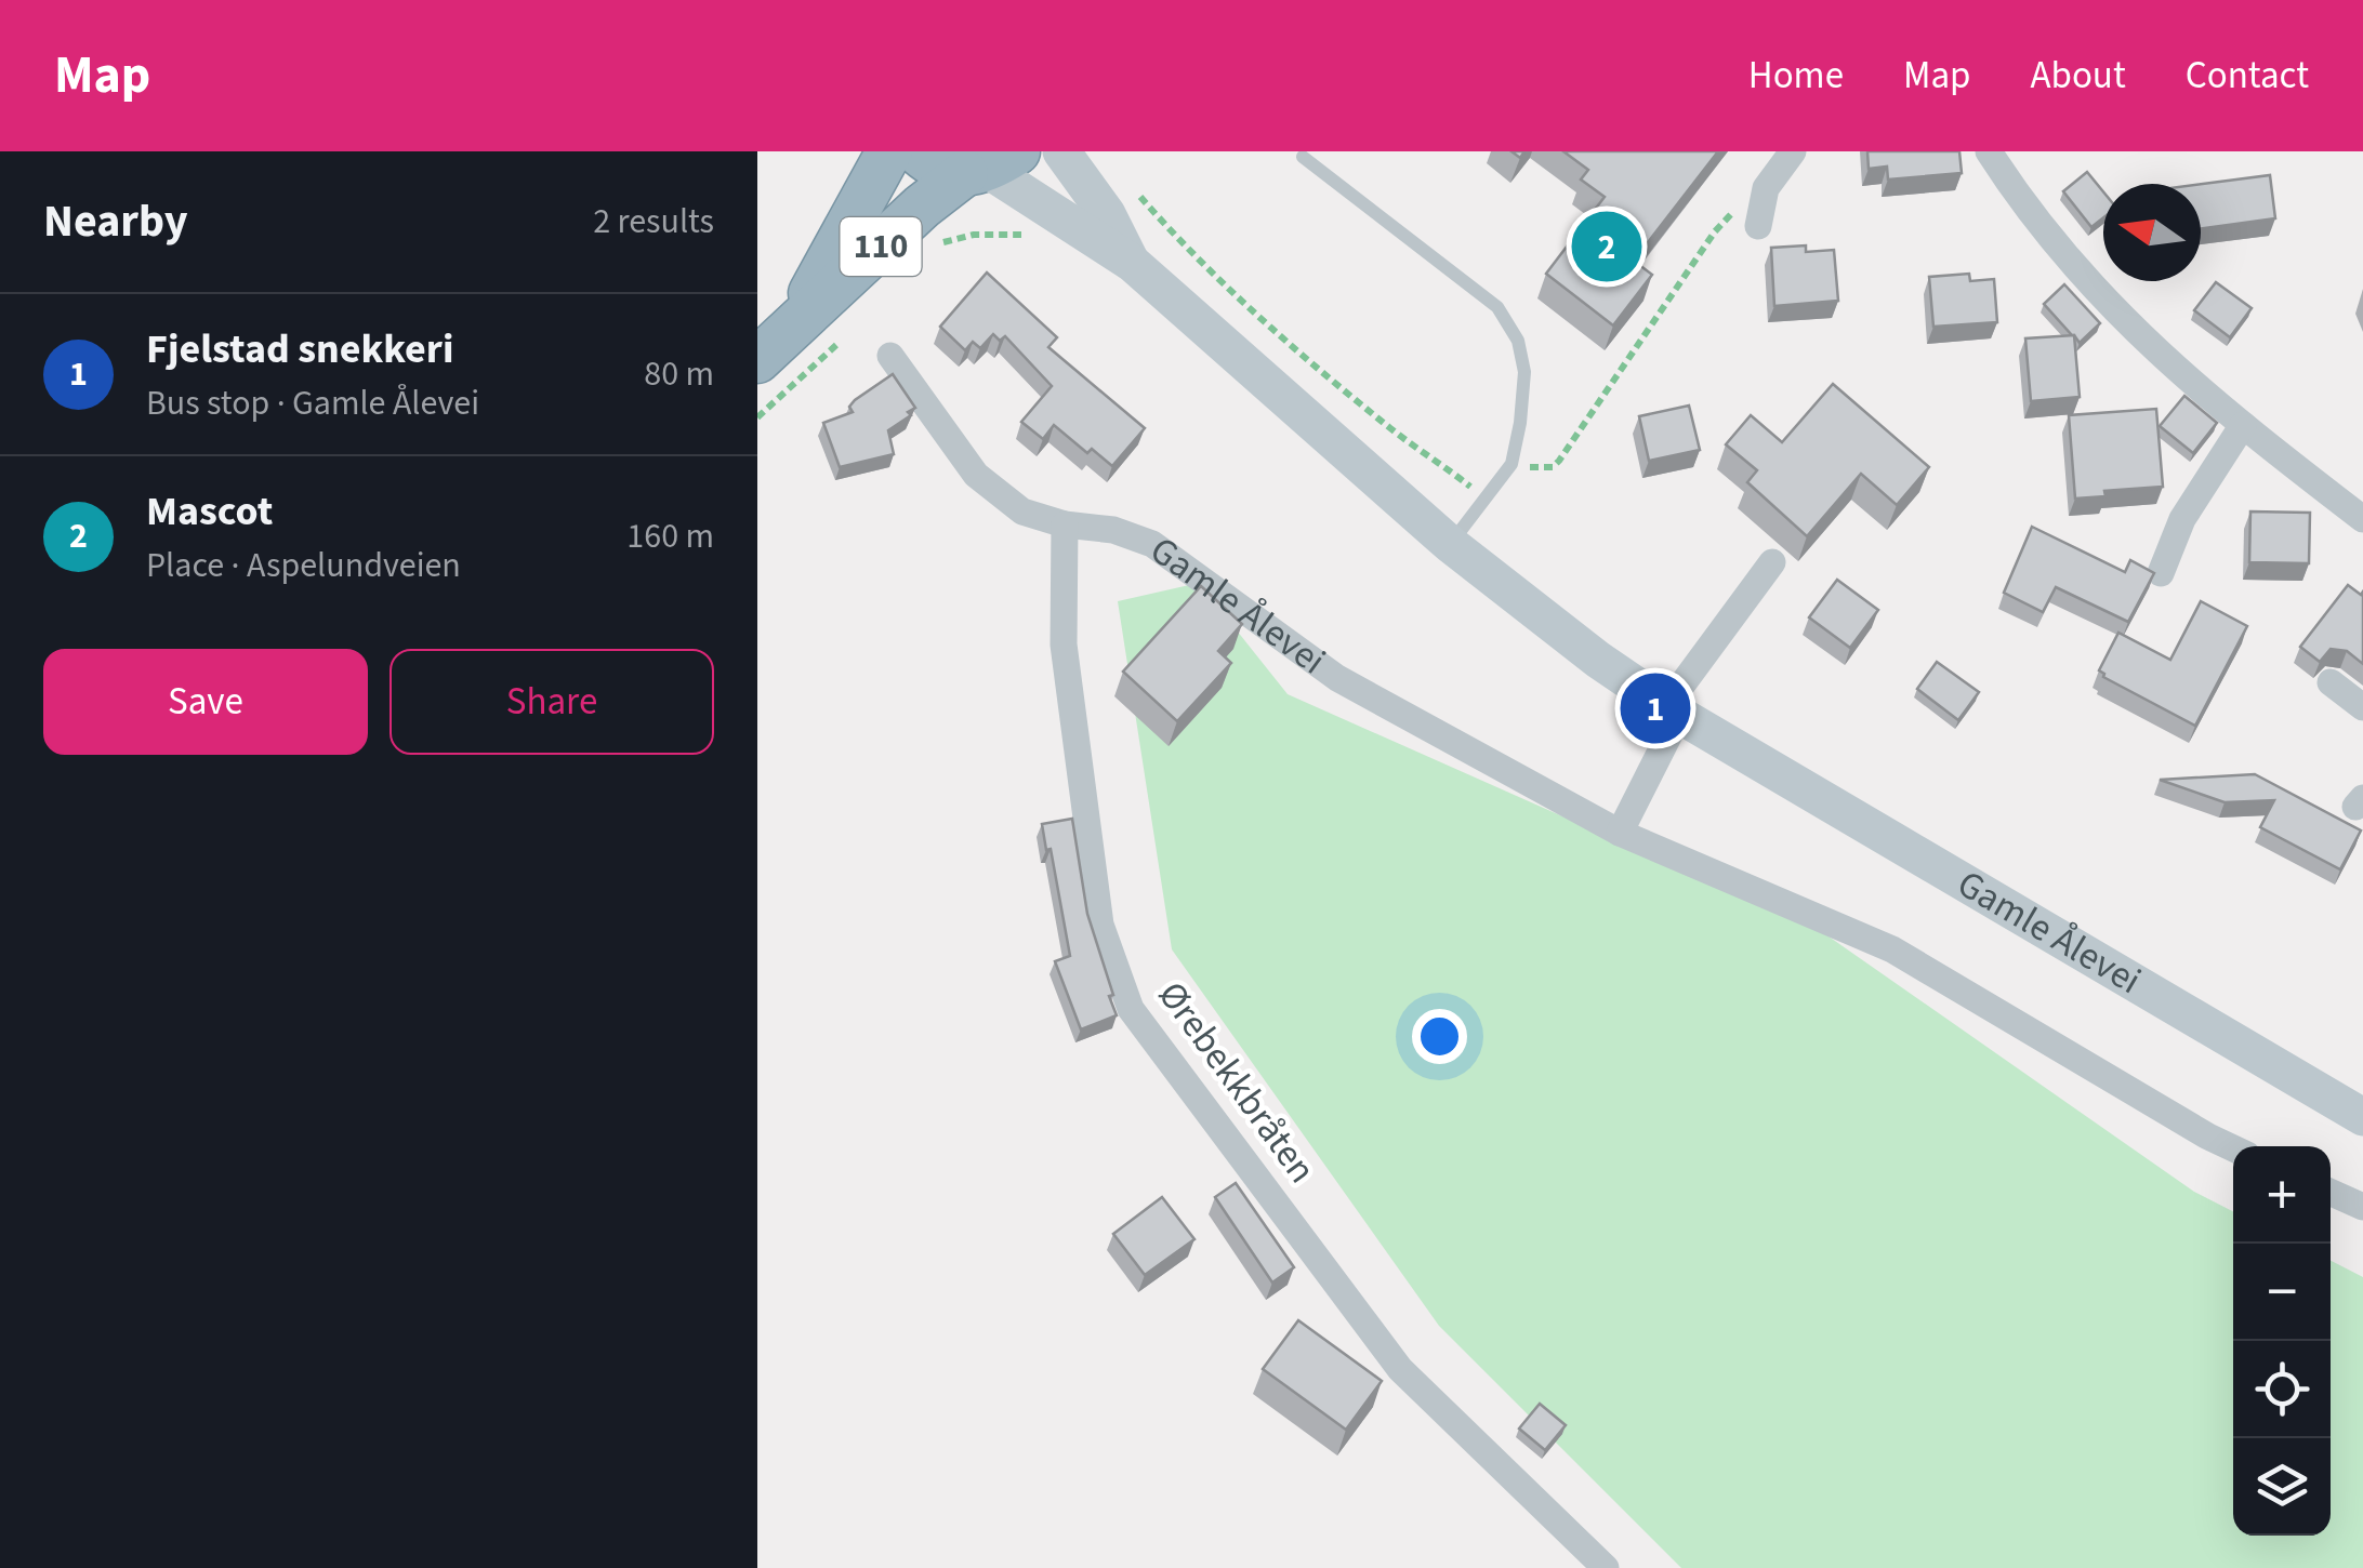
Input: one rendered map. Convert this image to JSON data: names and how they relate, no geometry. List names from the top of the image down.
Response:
{
  "streets": {
    "highway": ["110"],
    "main road": ["Gamle Ålevei"],
    "street": ["Ørebekkbråten"]
  },
  "crossings": [
    ["110", "Gamle Ålevei"],
    ["Gamle Ålevei", "Ørebekkbråten"]
  ],
  "north": "left",
  "page": {
    "header": "Map",
    "nav": [
      "Home",
      "Map",
      "About",
      "Contact"
    ],
    "heading": ["Nearby", "2 results"],
    "pins": ["2", "1"],
    "list": [
      {
        "mark": "1",
        "name": "Fjelstad snekkeri",
        "note": "Bus stop · Gamle Ålevei",
        "value": "80 m"
      },
      {
        "mark": "2",
        "name": "Mascot",
        "note": "Place · Aspelundveien",
        "value": "160 m"
      }
    ],
    "buttons": ["Save", "Share"],
    "map_buttons": ["+", "−"]
  }
}
